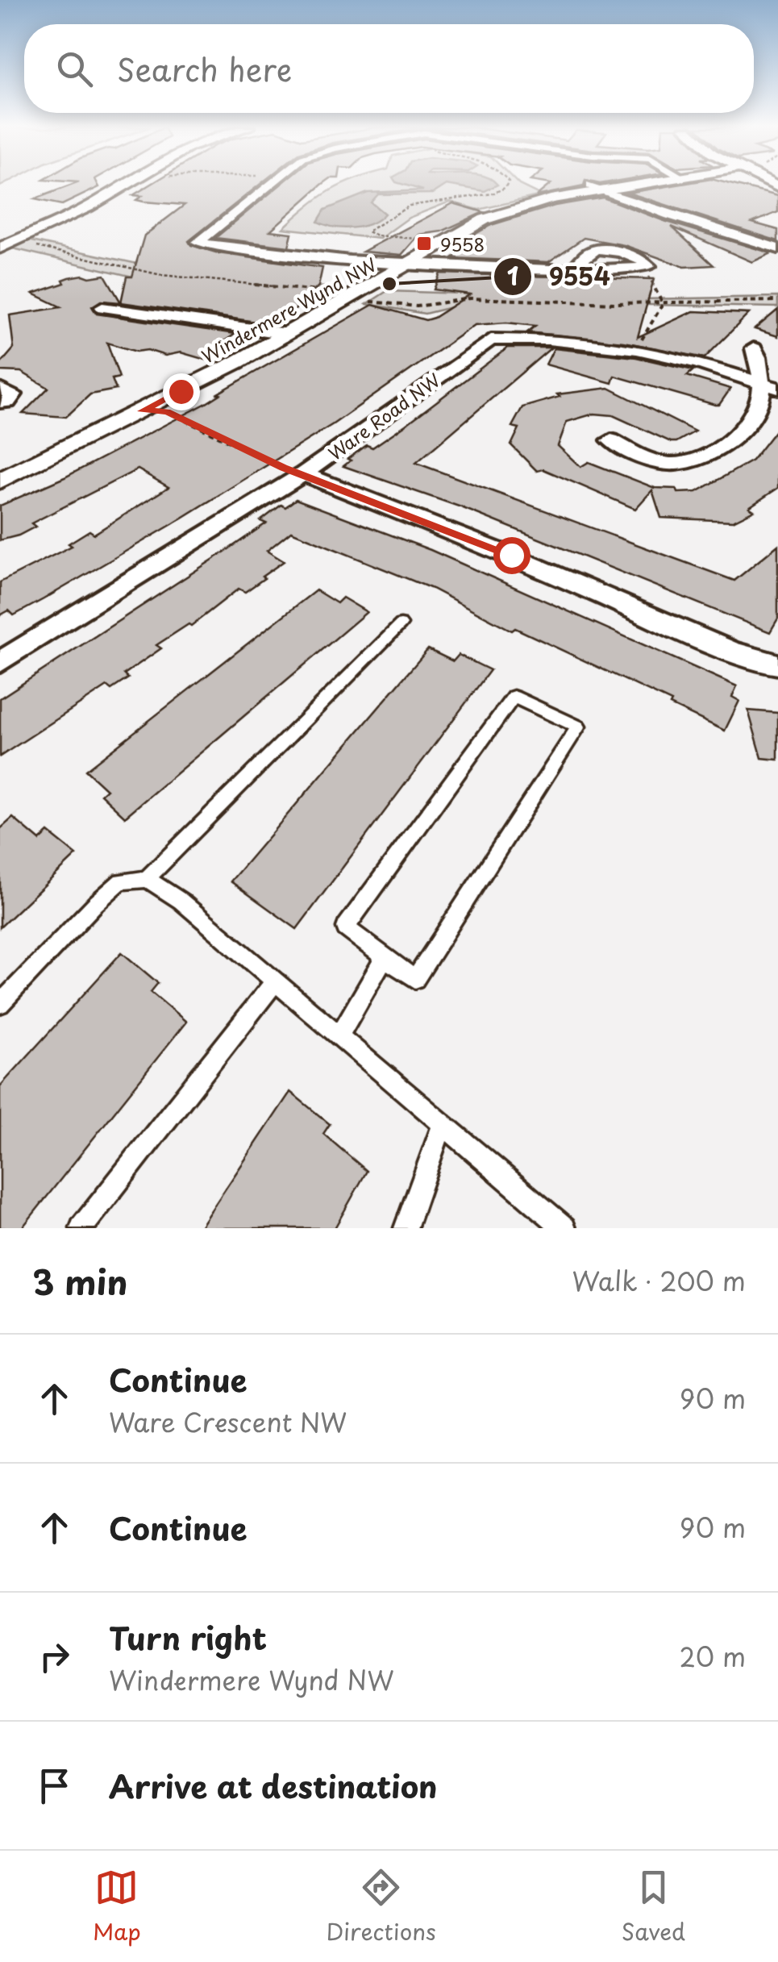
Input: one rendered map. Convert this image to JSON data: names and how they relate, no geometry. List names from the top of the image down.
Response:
{
  "streets": {
    "street": ["Windermere Wynd NW", "Ware Road NW"]
  },
  "places": {
    "transit": ["9558"],
    "other": ["9554"]
  },
  "page": {
    "search": "Search here",
    "heading": ["3 min", "Walk · 200 m"],
    "list": [
      ["Continue", "Ware Crescent NW", "90 m"],
      ["Continue", "90 m"],
      ["Turn right", "Windermere Wynd NW", "20 m"],
      "Arrive at destination"
    ],
    "nav": ["Map", "Directions", "Saved"]
  }
}
